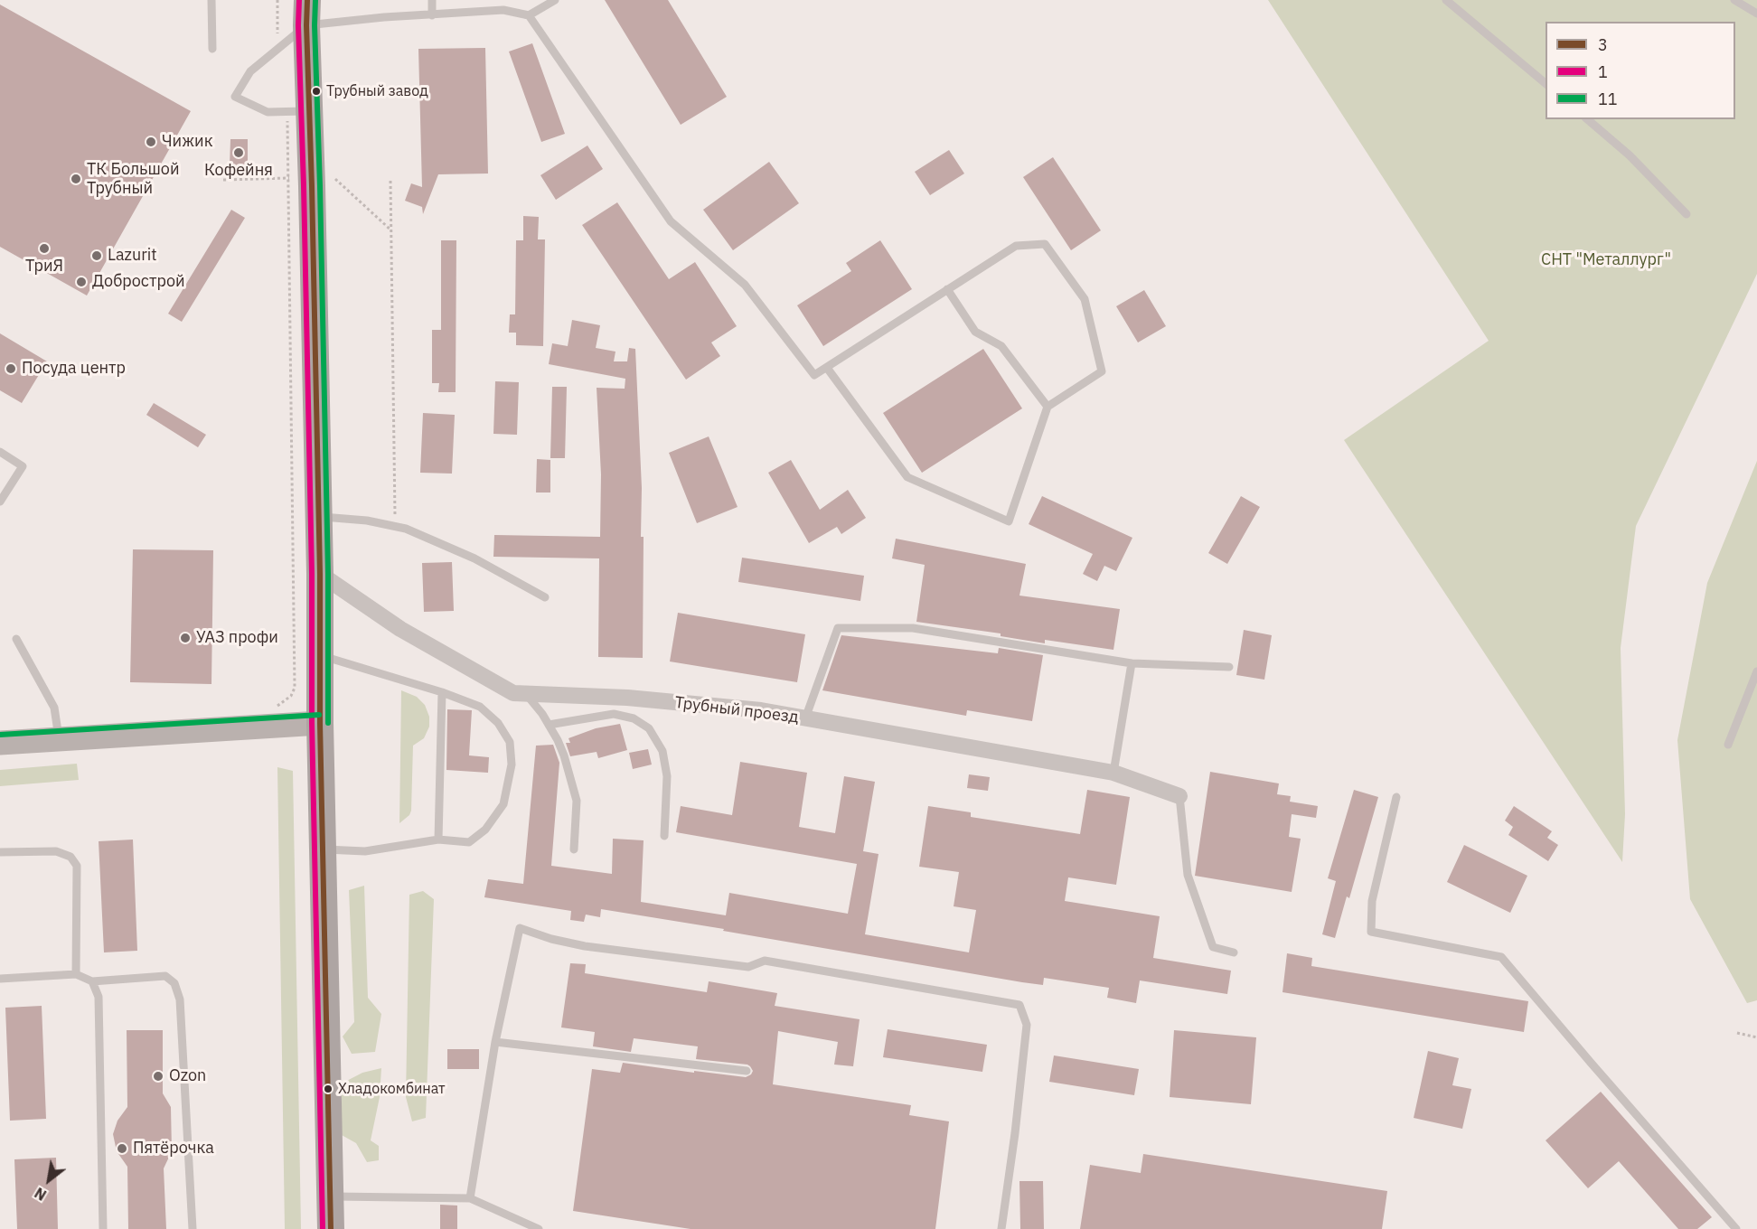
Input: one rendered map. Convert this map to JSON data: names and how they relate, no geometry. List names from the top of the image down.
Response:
{
  "streets": {
    "street": ["Трубный проезд"]
  },
  "parks": ["СНТ \"Металлург\""],
  "places": [
    "Трубный завод",
    "Чижик",
    "Кофейня",
    "ТК Большой Трубный",
    "ТриЯ",
    "Lazurit",
    "Добрострой",
    "Посуда центр",
    "УАЗ профи",
    "Ozon",
    "Хладокомбинат",
    "Пятёрочка"
  ],
  "lines": ["transit line 3", "transit line 1", "transit line 11"],
  "legend": ["3", "1", "11"],
  "north": "bottom left"
}
